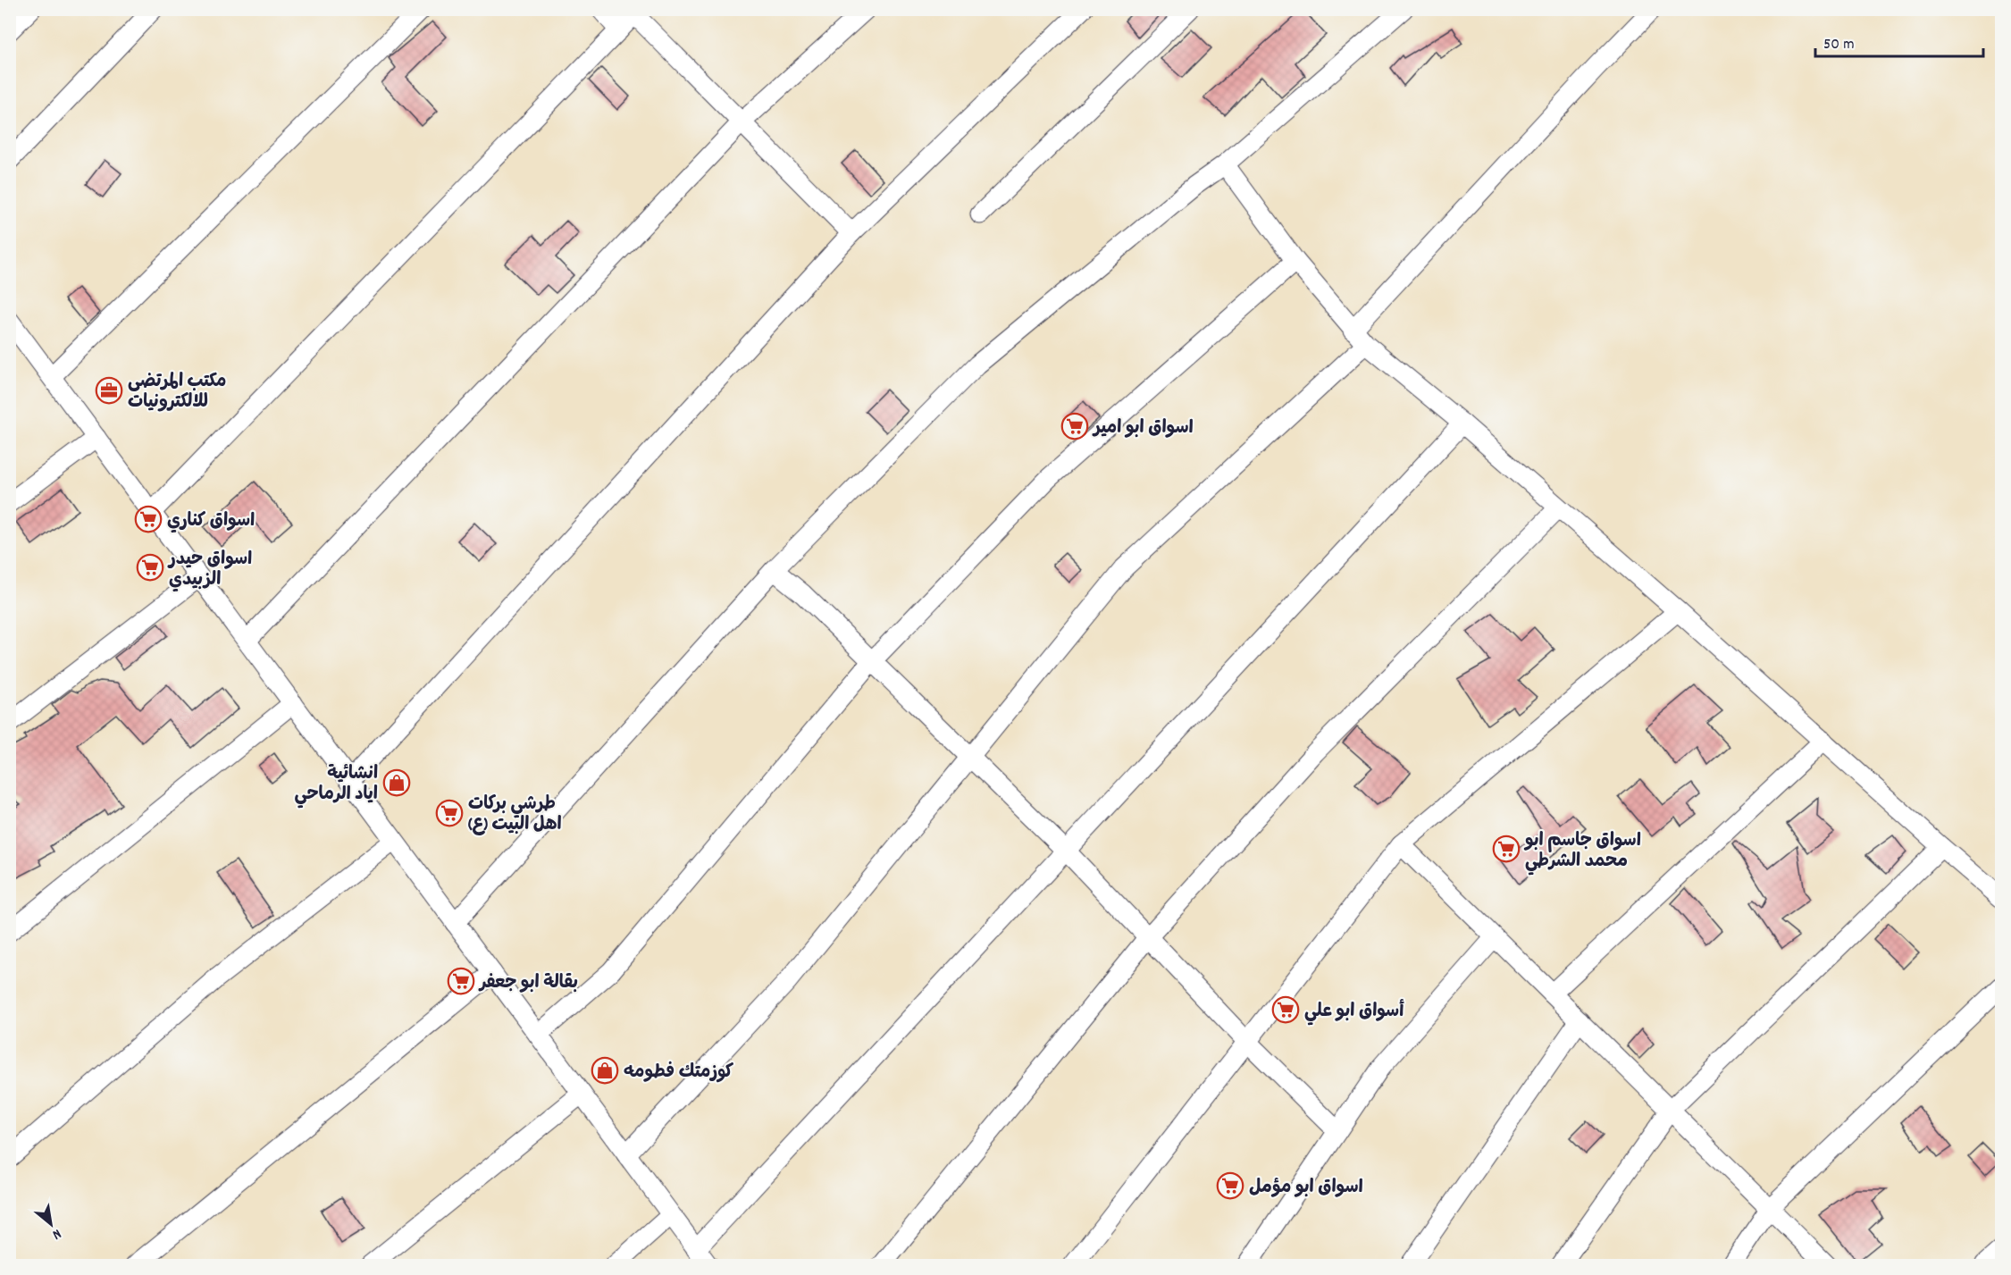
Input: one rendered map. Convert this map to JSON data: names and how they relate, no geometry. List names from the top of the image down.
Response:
{
  "places": {
    "office": ["مكتب المرتضى للالكترونيات"],
    "supermarket": [
      "اسواق ابو امير",
      "اسواق كناري",
      "اسواق حيدر الزبيدي",
      "طرشي بركات اهل البيت (ع)",
      "اسواق جاسم ابو محمد الشرطي",
      "بقالة ابو جعفر",
      "أسواق ابو علي",
      "اسواق ابو مؤمل"
    ],
    "shop": ["انشائية اياد الرماحي", "كوزمتك فطومه"]
  },
  "scale_bar": "50 m",
  "north": "bottom right"
}
